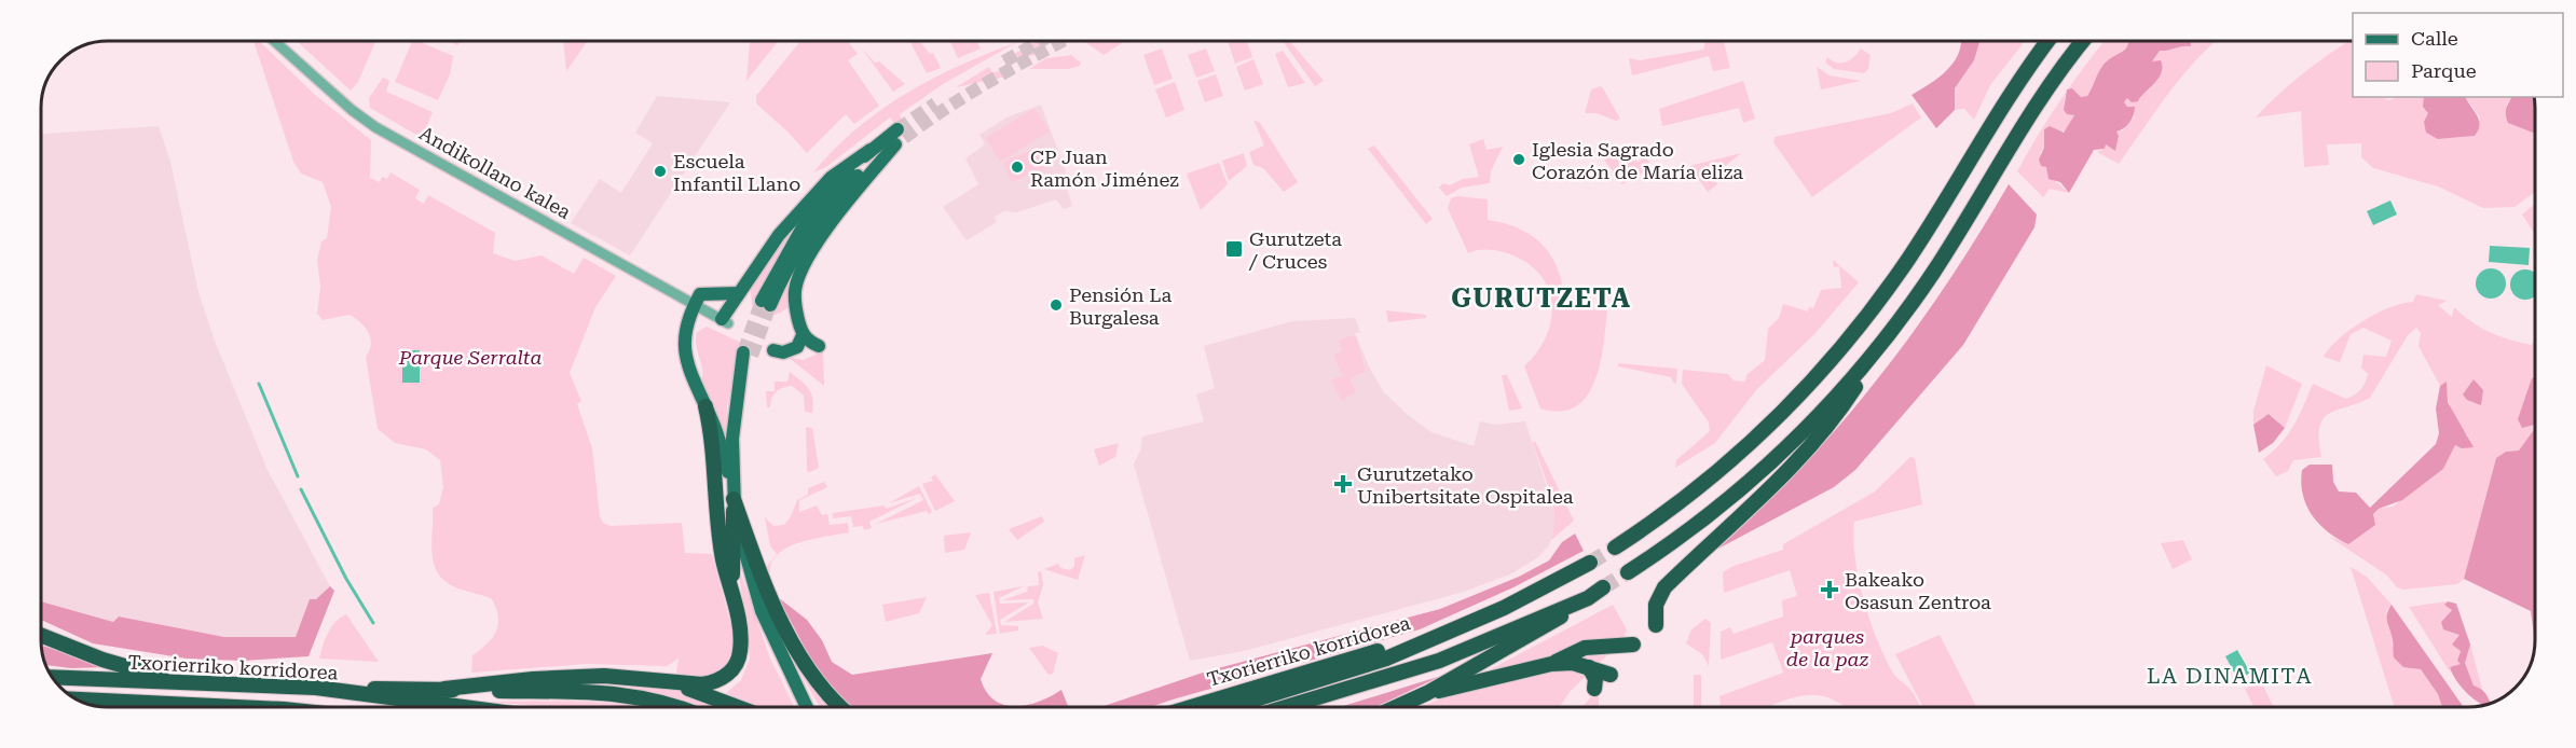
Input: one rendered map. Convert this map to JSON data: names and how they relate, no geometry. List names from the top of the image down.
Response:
{
  "streets": {
    "highway": ["Txorierriko korridorea"],
    "street": ["Andikollano kalea"]
  },
  "districts": ["GURUTZETA", "LA DINAMITA"],
  "parks": ["Parque Serralta", "parques de la paz"],
  "places": {
    "other": [
      "Iglesia Sagrado Corazón de María eliza",
      "CP Juan Ramón Jiménez",
      "Escuela Infantil Llano",
      "Pensión La Burgalesa"
    ],
    "transit": ["Gurutzeta / Cruces"],
    "health": ["Gurutzetako Unibertsitate Ospitalea", "Bakeako Osasun Zentroa"]
  },
  "legend": ["Calle", "Parque"]
}
